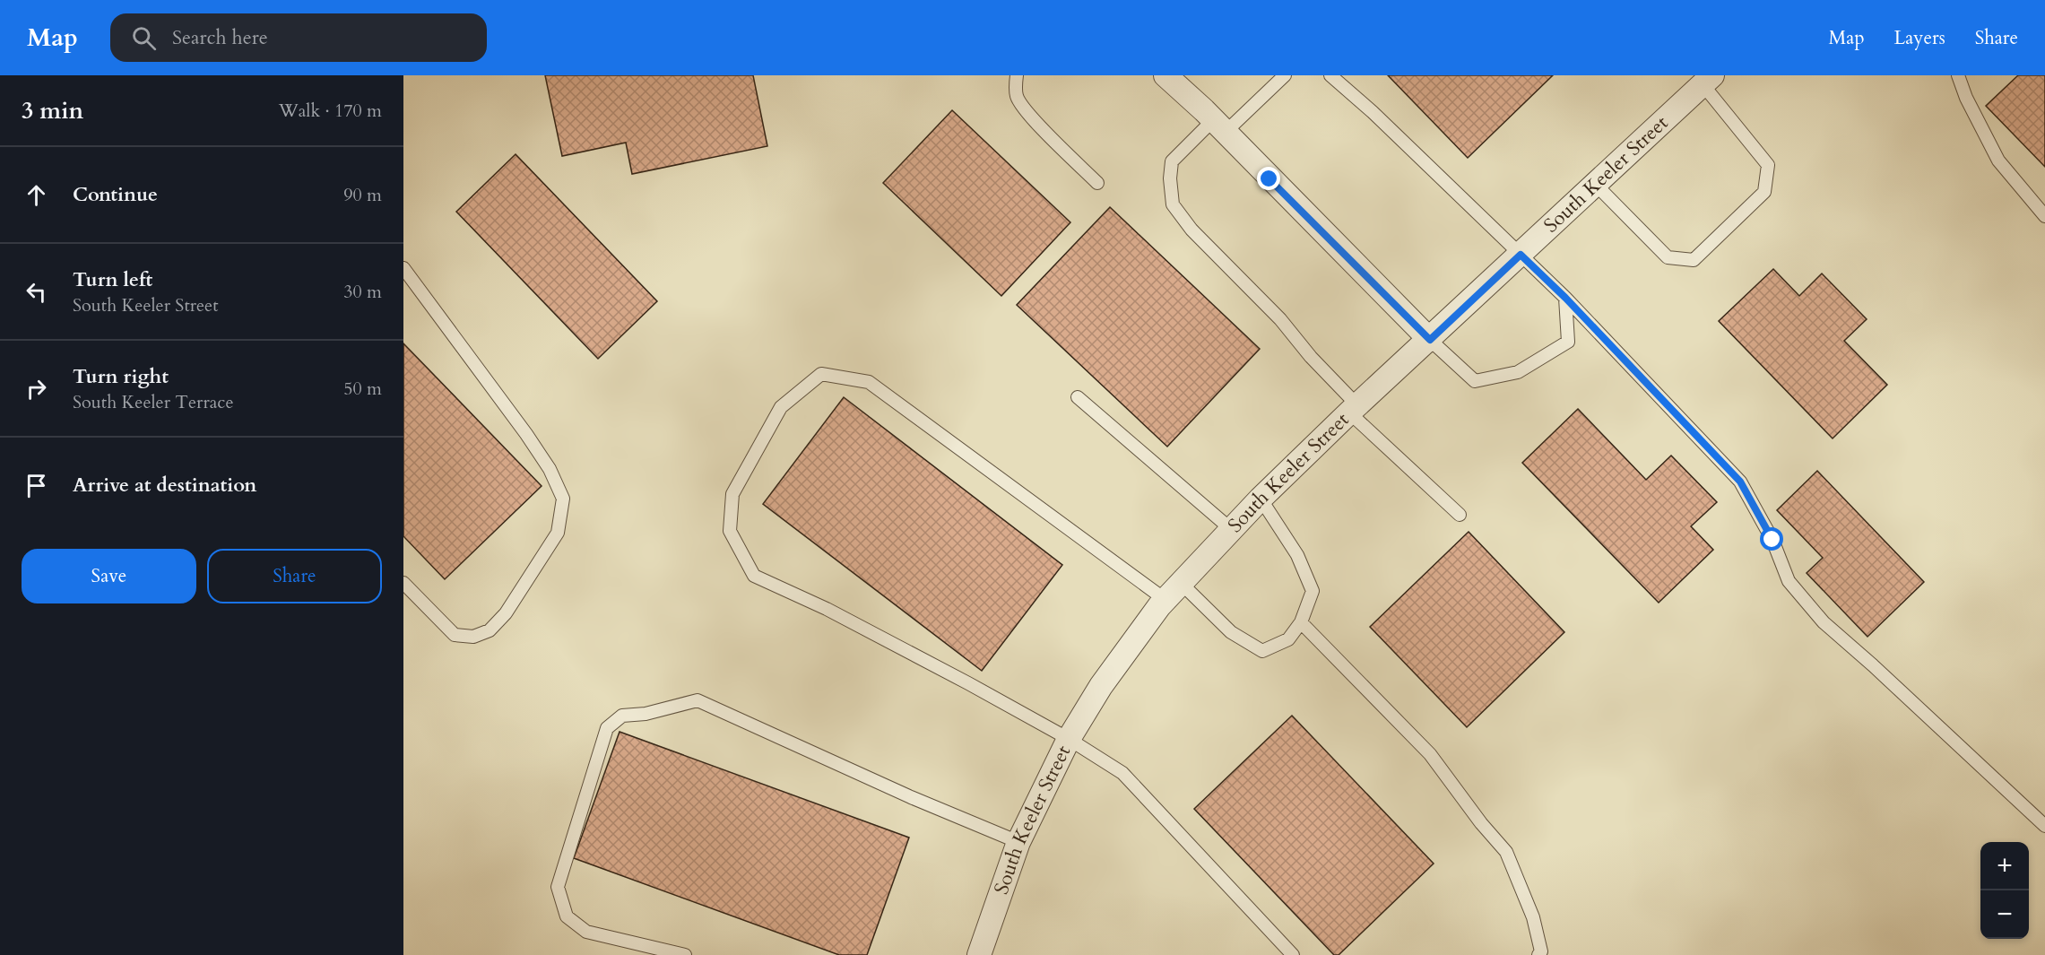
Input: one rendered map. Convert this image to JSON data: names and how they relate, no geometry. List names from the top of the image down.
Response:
{
  "streets": {
    "street": ["South Keeler Street"]
  },
  "page": {
    "header": "Map",
    "search": "Search here",
    "nav": ["Map", "Layers", "Share"],
    "heading": ["3 min", "Walk · 170 m"],
    "list": [
      ["Continue", "90 m"],
      ["Turn left", "South Keeler Street", "30 m"],
      ["Turn right", "South Keeler Terrace", "50 m"],
      "Arrive at destination"
    ],
    "buttons": ["Save", "Share"],
    "map_buttons": ["+", "−"]
  }
}
